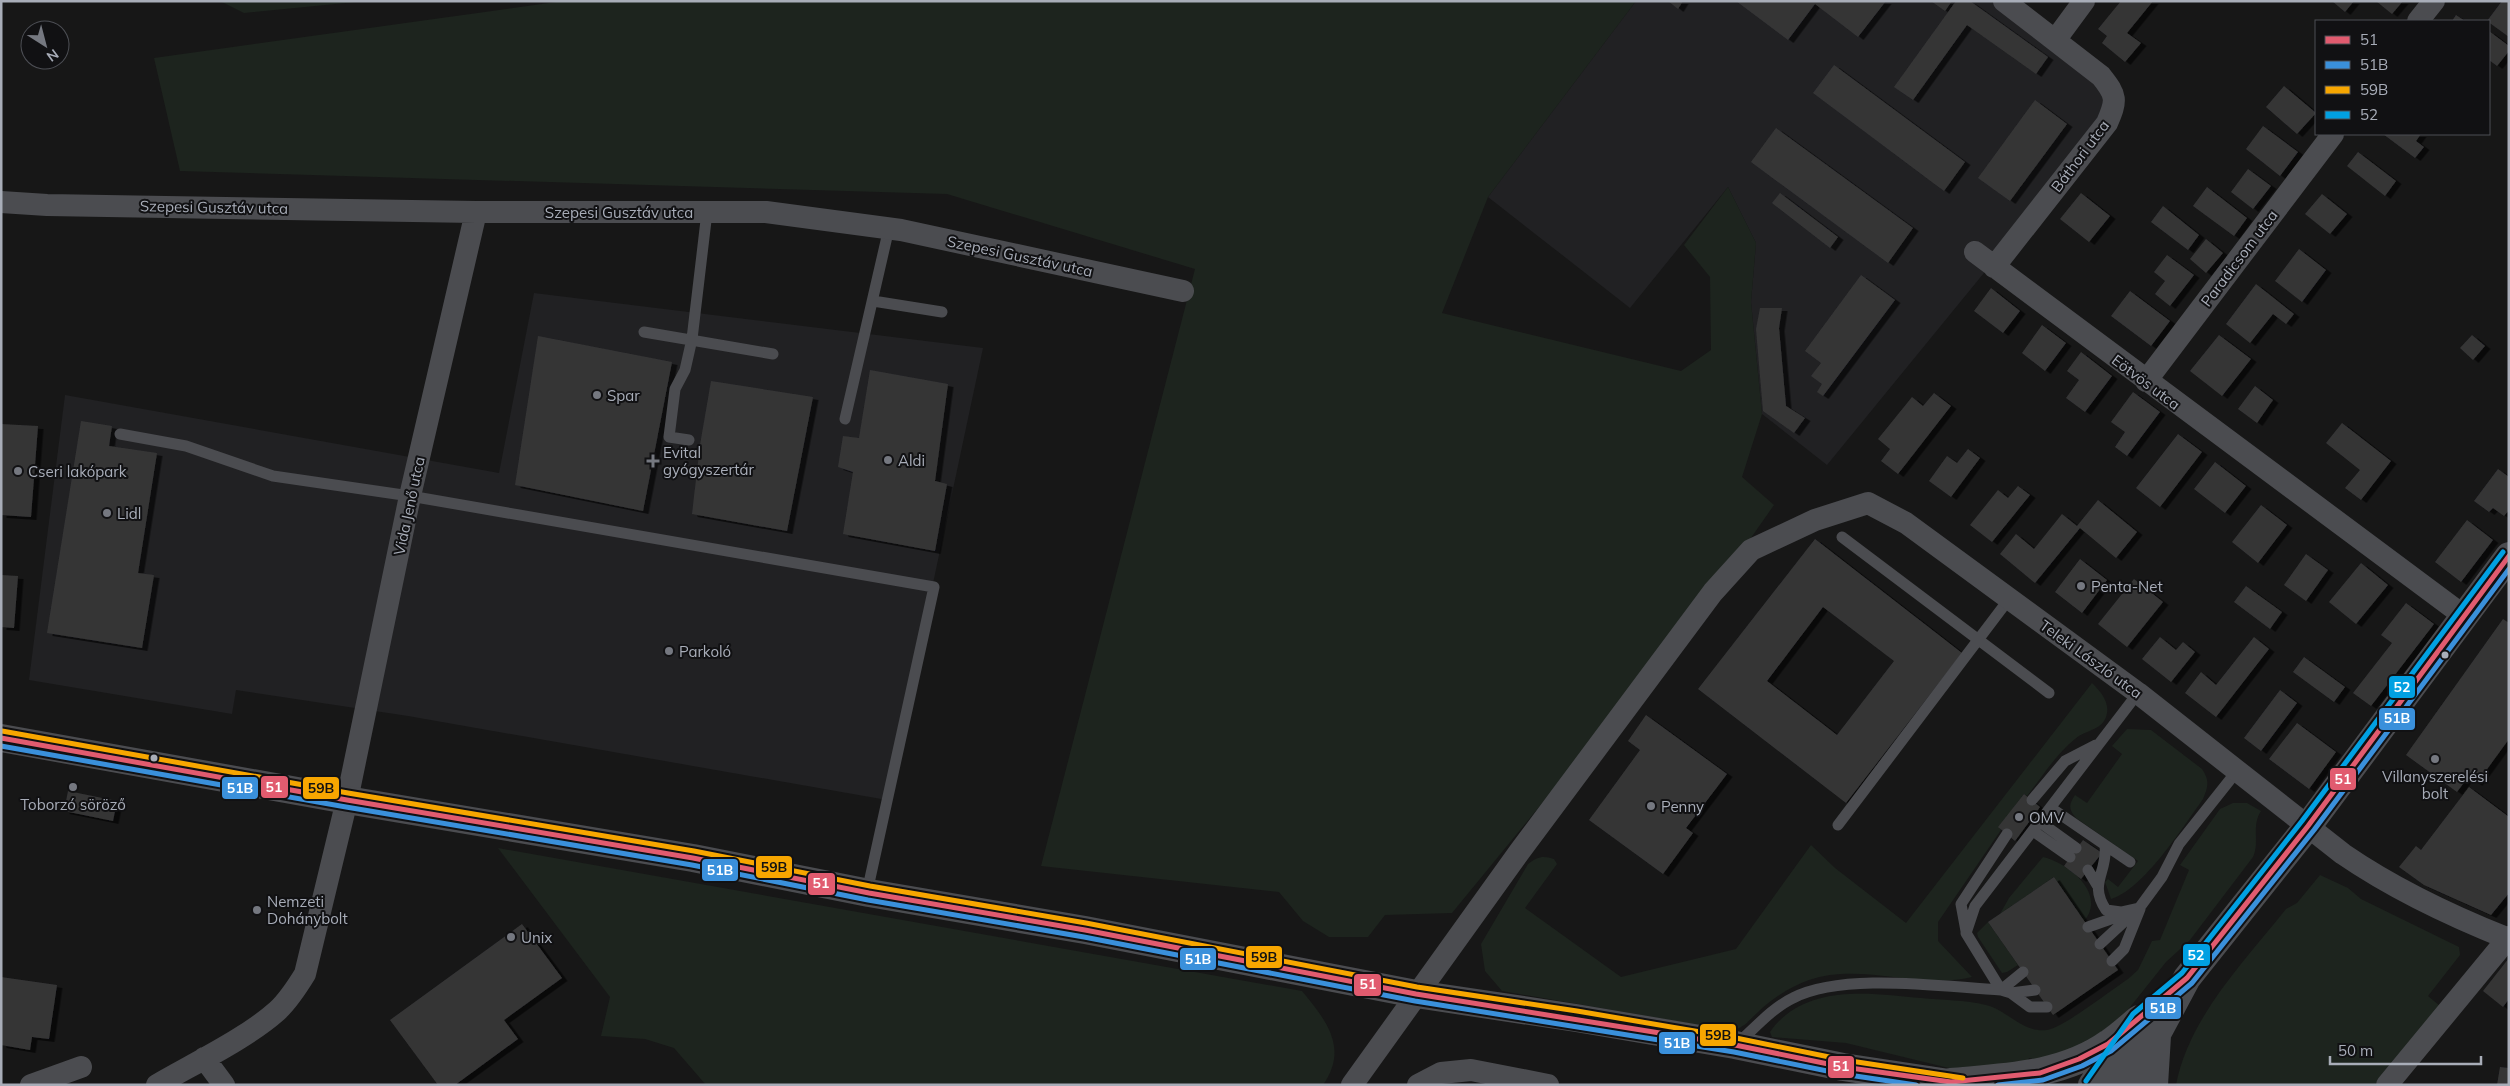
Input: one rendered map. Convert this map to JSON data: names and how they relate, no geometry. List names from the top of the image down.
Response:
{
  "streets": {
    "street": [
      "Báthori utca",
      "Szepesi Gusztáv utca",
      "Paradicsom utca",
      "Eötvös utca",
      "Vida Jenő utca",
      "Teleki László utca"
    ]
  },
  "crossings": [
    ["Báthori utca", "Eötvös utca"],
    ["Szepesi Gusztáv utca", "Vida Jenő utca"],
    ["Paradicsom utca", "Eötvös utca"]
  ],
  "places": {
    "other": [
      "Spar",
      "Aldi",
      "Cseri lakópark",
      "Lidl",
      "Penta-Net",
      "Parkoló",
      "Villanyszerelési bolt",
      "Toborzó söröző",
      "Penny",
      "OMV",
      "Nemzeti Dohánybolt",
      "Unix"
    ],
    "health": ["Evital gyógyszertár"]
  },
  "lines": [
    "transit line 52",
    "transit line 51",
    "transit line 51B",
    "transit line 59B"
  ],
  "legend": [
    "51",
    "51B",
    "59B",
    "52"
  ],
  "scale_bar": "50 m",
  "north": "bottom right"
}
